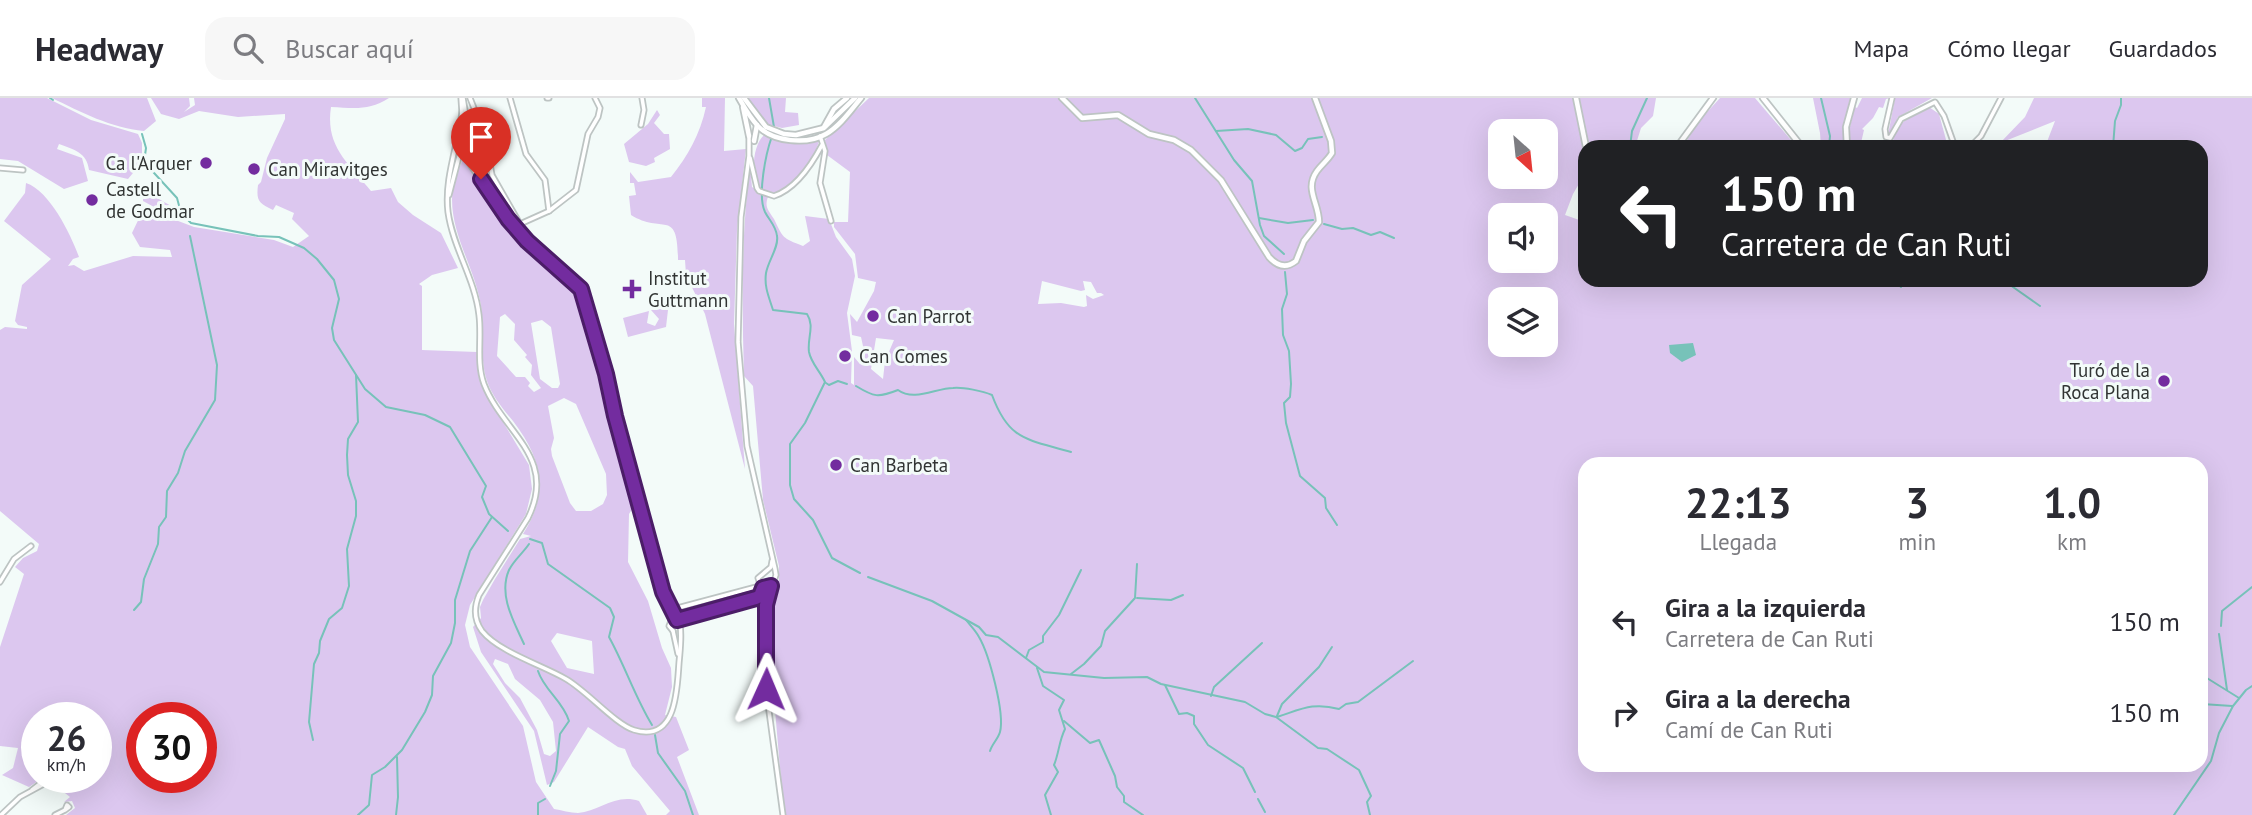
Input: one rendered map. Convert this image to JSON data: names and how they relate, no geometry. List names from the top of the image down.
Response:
{
  "places": {
    "other": [
      "Ca l'Arquer",
      "Can Miravitges",
      "Castell de Godmar",
      "Can Parrot",
      "Can Comes",
      "Turó de la Roca Plana",
      "Can Barbeta"
    ],
    "health": ["Institut Guttmann"]
  },
  "north": "bottom right",
  "page": {
    "header": "Headway",
    "search": "Buscar aquí",
    "nav": ["Mapa", "Cómo llegar", "Guardados"],
    "turn": ["150 m", "Carretera de Can Ruti"],
    "eta": [
      "22:13",
      "Llegada",
      "3",
      "min",
      "1.0",
      "km"
    ],
    "list": [
      {
        "name": "Gira a la izquierda",
        "note": "Carretera de Can Ruti",
        "value": "150 m"
      },
      {
        "name": "Gira a la derecha",
        "note": "Camí de Can Ruti",
        "value": "150 m"
      }
    ],
    "speed": "26 km/h",
    "limit": "30"
  }
}
